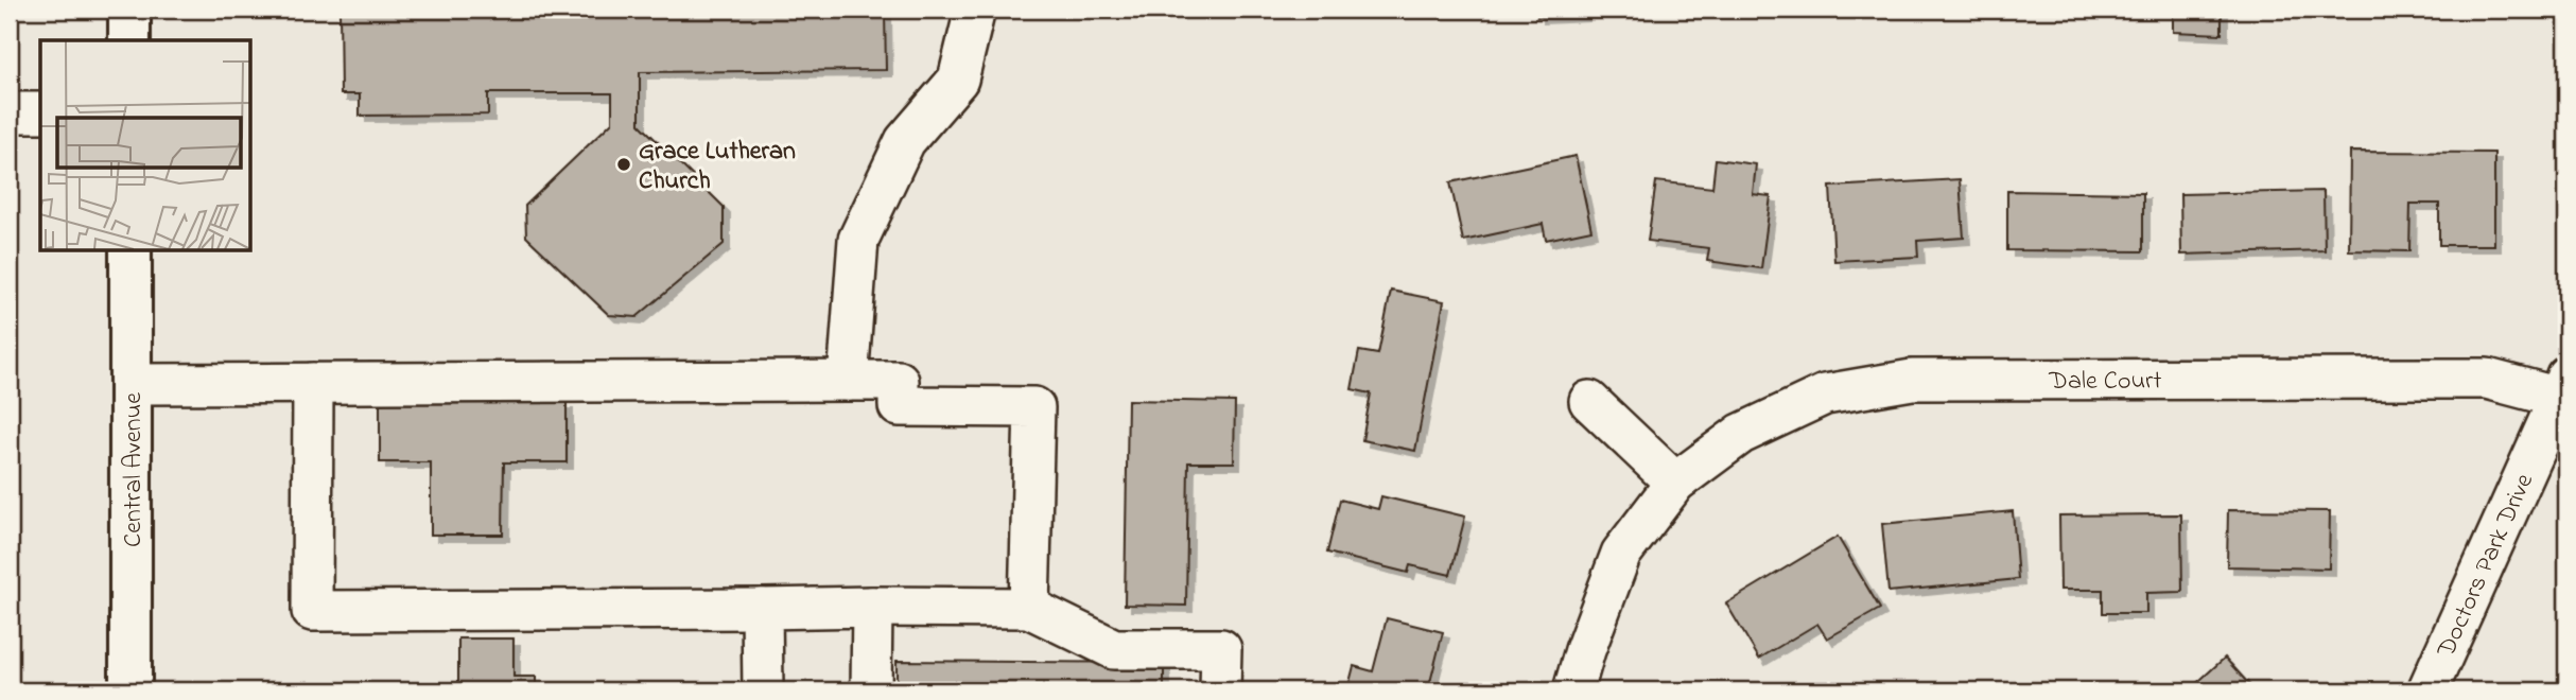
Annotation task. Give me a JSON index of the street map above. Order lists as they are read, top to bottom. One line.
{"streets":{"main road":["Central Avenue"],"street":["Dale Court","Doctors Park Drive"]},"crossings":[["Dale Court","Doctors Park Drive"]],"places":["Grace Lutheran Church"]}
